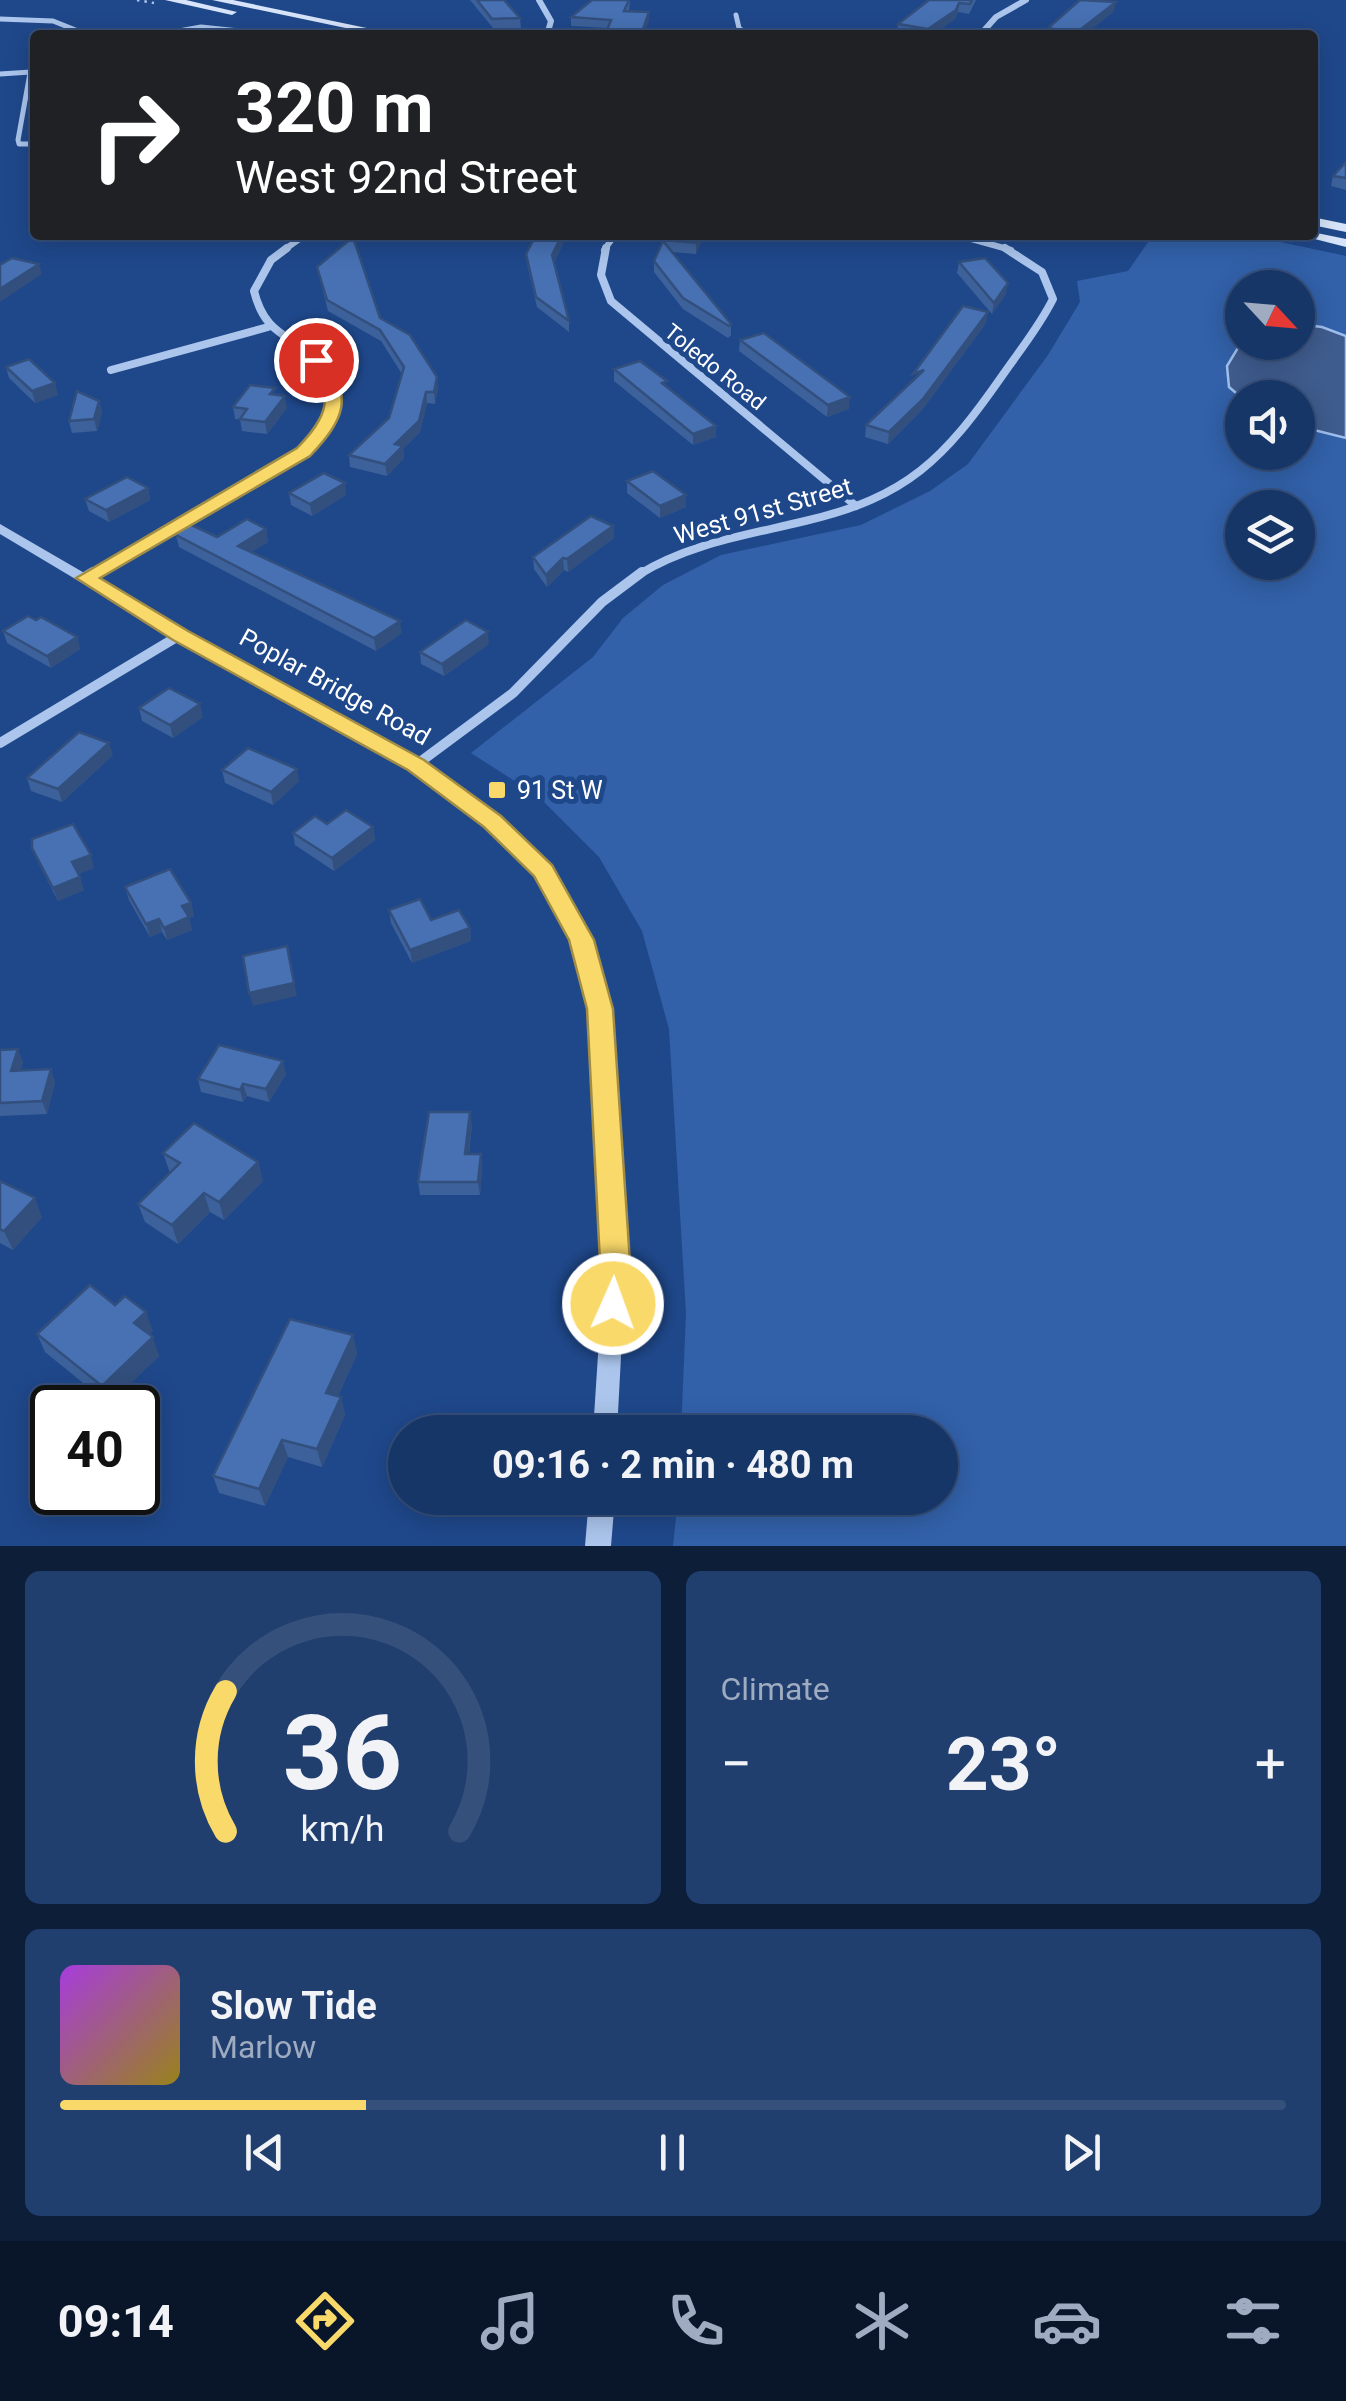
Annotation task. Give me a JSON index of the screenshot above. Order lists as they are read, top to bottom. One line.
{"streets":{"street":["Toledo Road","West 91st Street","Poplar Bridge Road"]},"crossings":[["Toledo Road","West 91st Street"],["West 91st Street","Poplar Bridge Road"]],"places":{"transit":["91 St W"]},"north":"bottom right","page":{"turn":["320 m","West 92nd Street"],"limit":"40","trip":"09:16 · 2 min · 480 m","tile":"Climate","heat":["−","23°","+"],"song":["Slow Tide","Marlow"],"tabs":"09:14","gauge":["36","km/h"]}}
